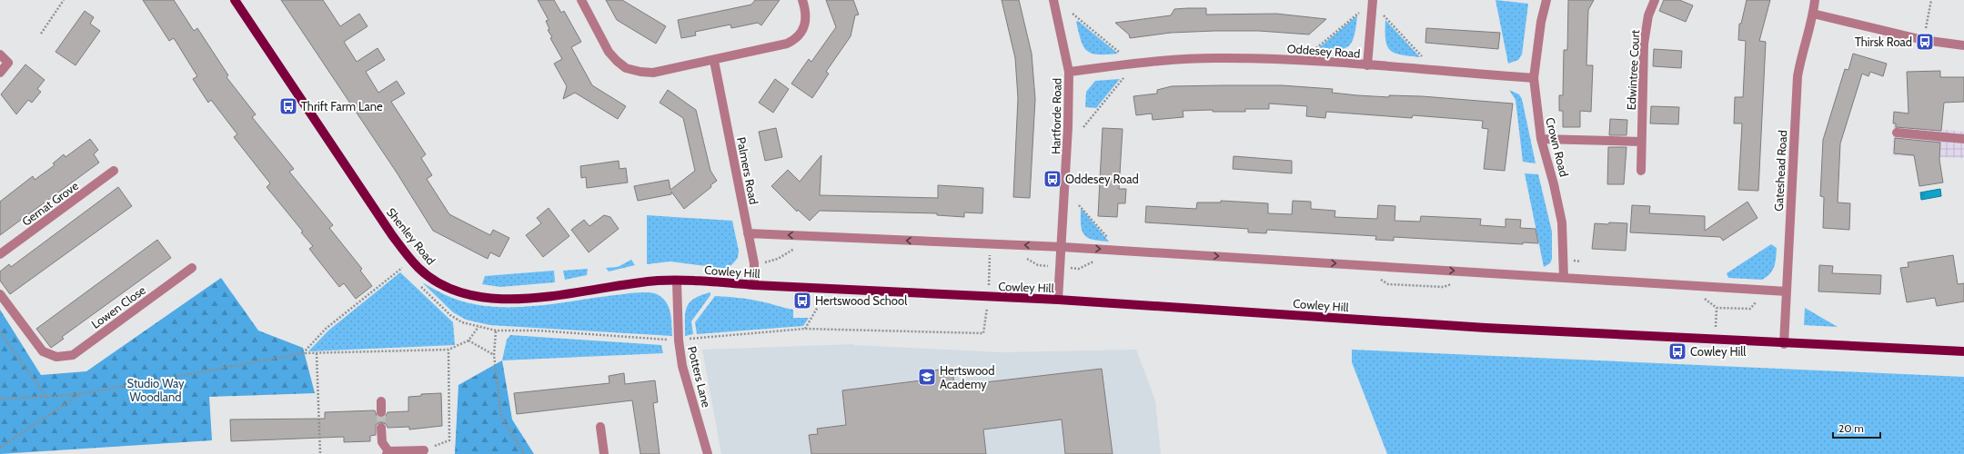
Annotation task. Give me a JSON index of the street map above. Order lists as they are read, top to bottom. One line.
{"streets":{"main road":["Shenley Road","Cowley Hill"],"street":["Oddesey Road","Edwintree Court","Hartforde Road","Crown Road","Palmers Road","Gateshead Road","Gernat Grove","Lowen Close","Potters Lane"]},"crossings":[["Oddesey Road","Hartforde Road"],["Oddesey Road","Crown Road"],["Hartforde Road","Cowley Hill"],["Palmers Road","Cowley Hill"],["Gateshead Road","Cowley Hill"],["Shenley Road","Cowley Hill"],["Shenley Road","Potters Lane"],["Cowley Hill","Potters Lane"]],"parks":["Studio Way Woodland"],"places":{"bus stop":["Thirsk Road","Thrift Farm Lane","Oddesey Road","Hertswood School","Cowley Hill"],"school or university":["Hertswood Academy"]},"scale_bar":"20 m"}
